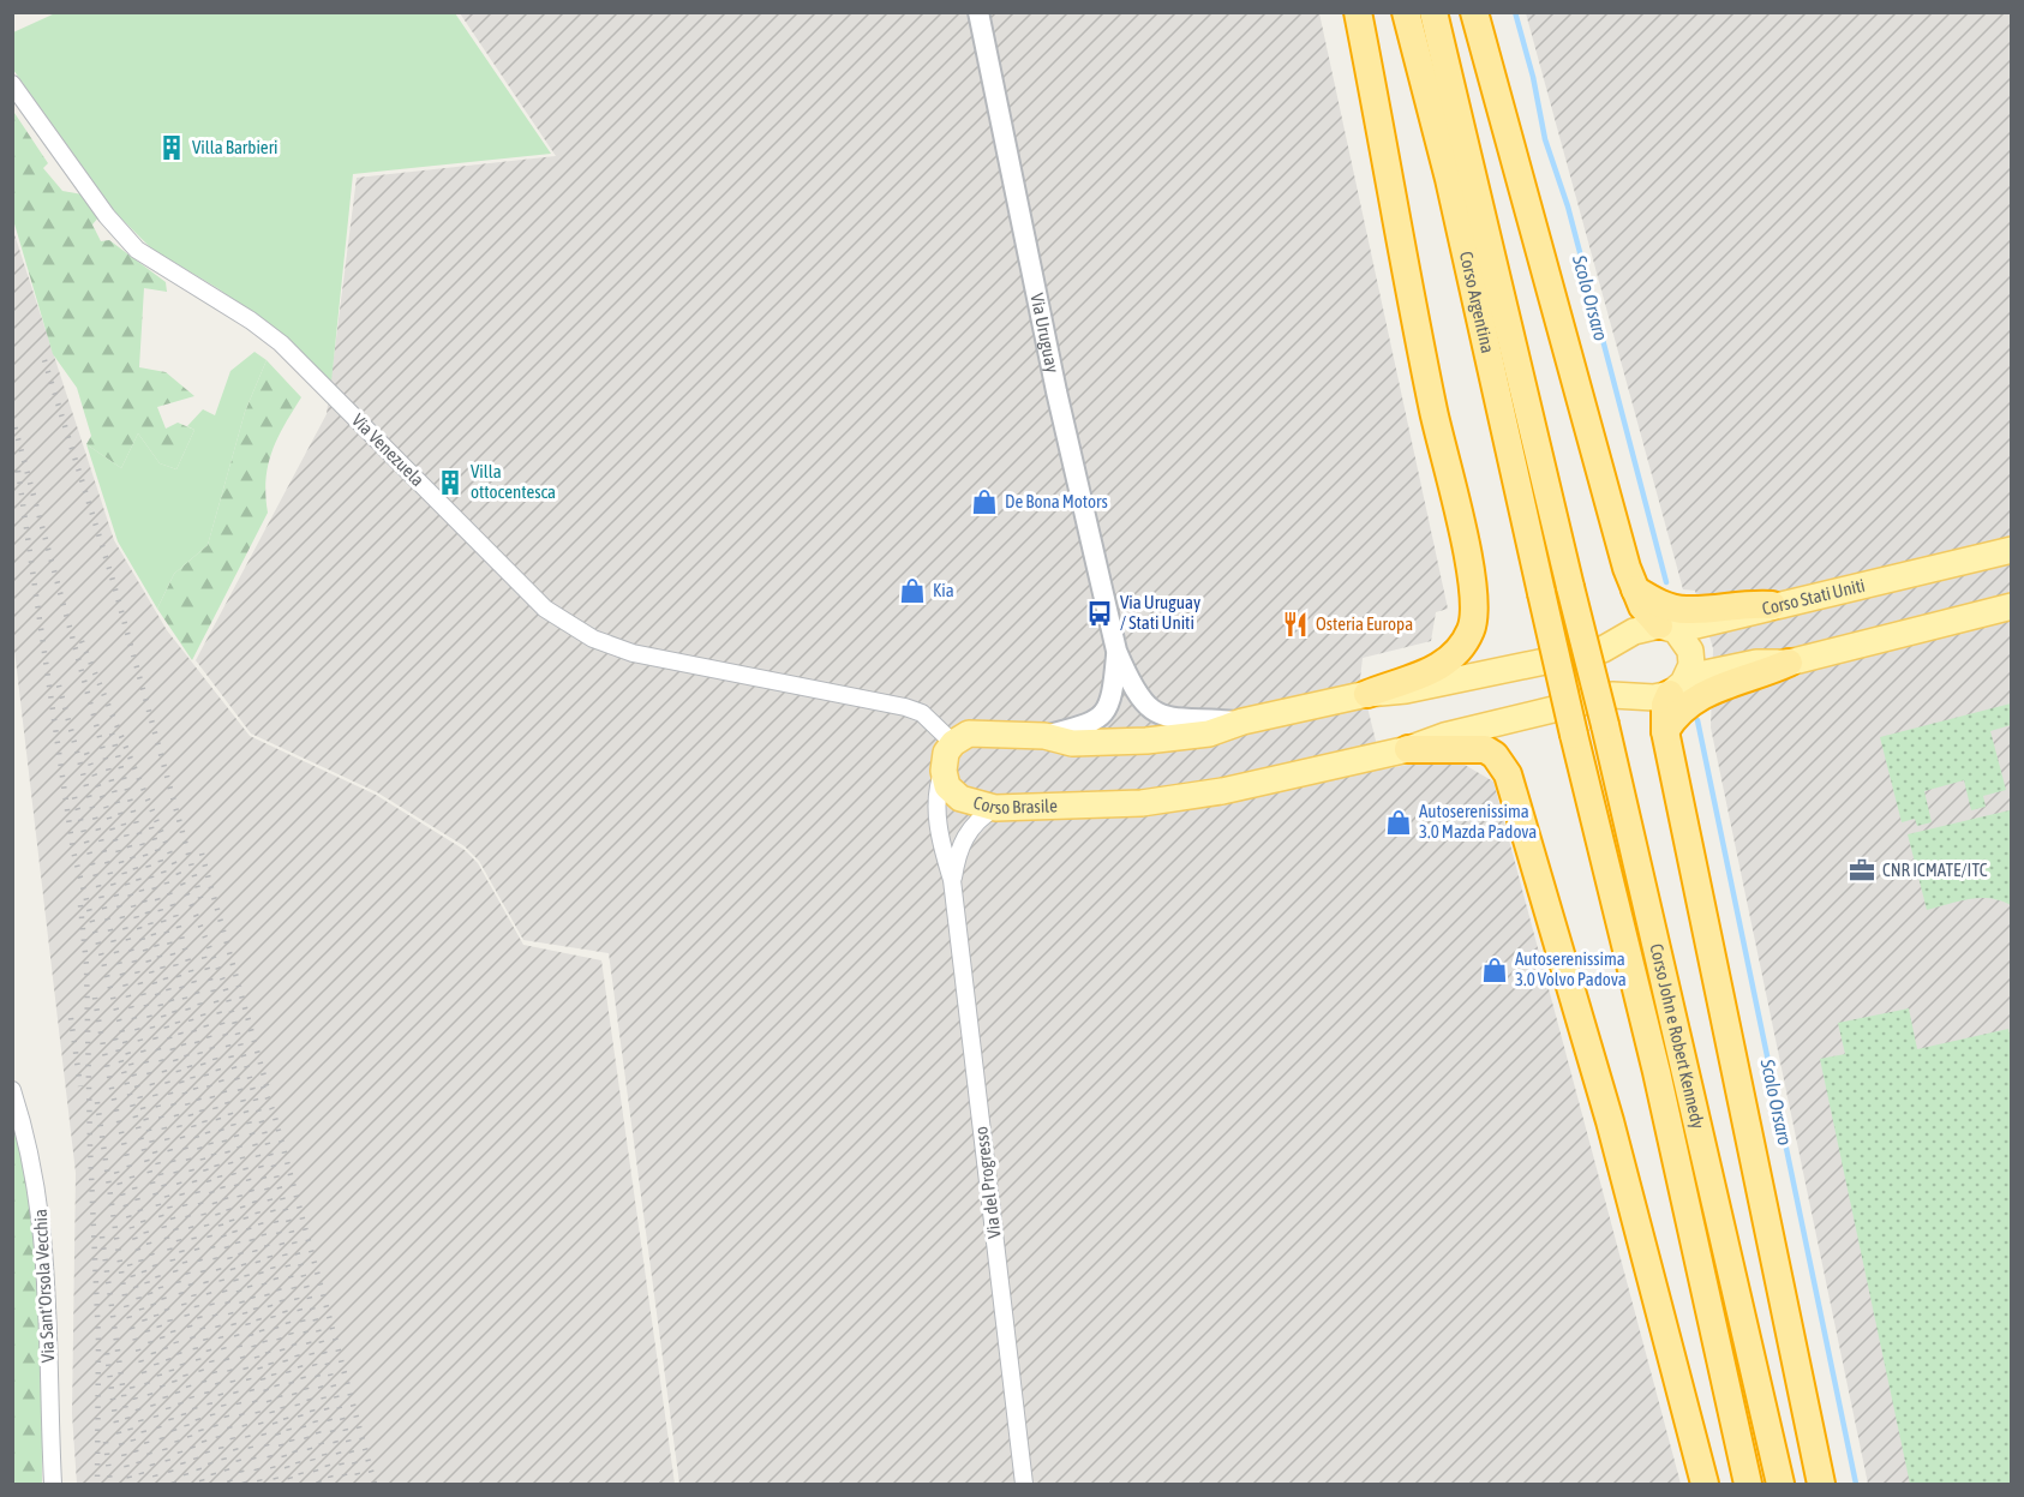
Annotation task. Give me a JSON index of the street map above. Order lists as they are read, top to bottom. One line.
{"streets":{"highway":["Corso Argentina","Corso John e Robert Kennedy"],"main road":["Corso Stati Uniti","Corso Brasile"],"street":["Via Uruguay","Via Venezuela","Via del Progresso","Via Sant'Orsola Vecchia"]},"crossings":[["Corso Argentina","Corso John e Robert Kennedy"],["Corso Brasile","Via del Progresso"]],"water":["Scolo Orsaro"],"places":{"building":["Villa Barbieri","Villa ottocentesca"],"shop":["De Bona Motors","Kia","Autoserenissima 3.0 Mazda Padova","Autoserenissima 3.0 Volvo Padova"],"bus stop":["Via Uruguay / Stati Uniti"],"restaurant":["Osteria Europa"],"office":["CNR ICMATE/ITC"]}}
